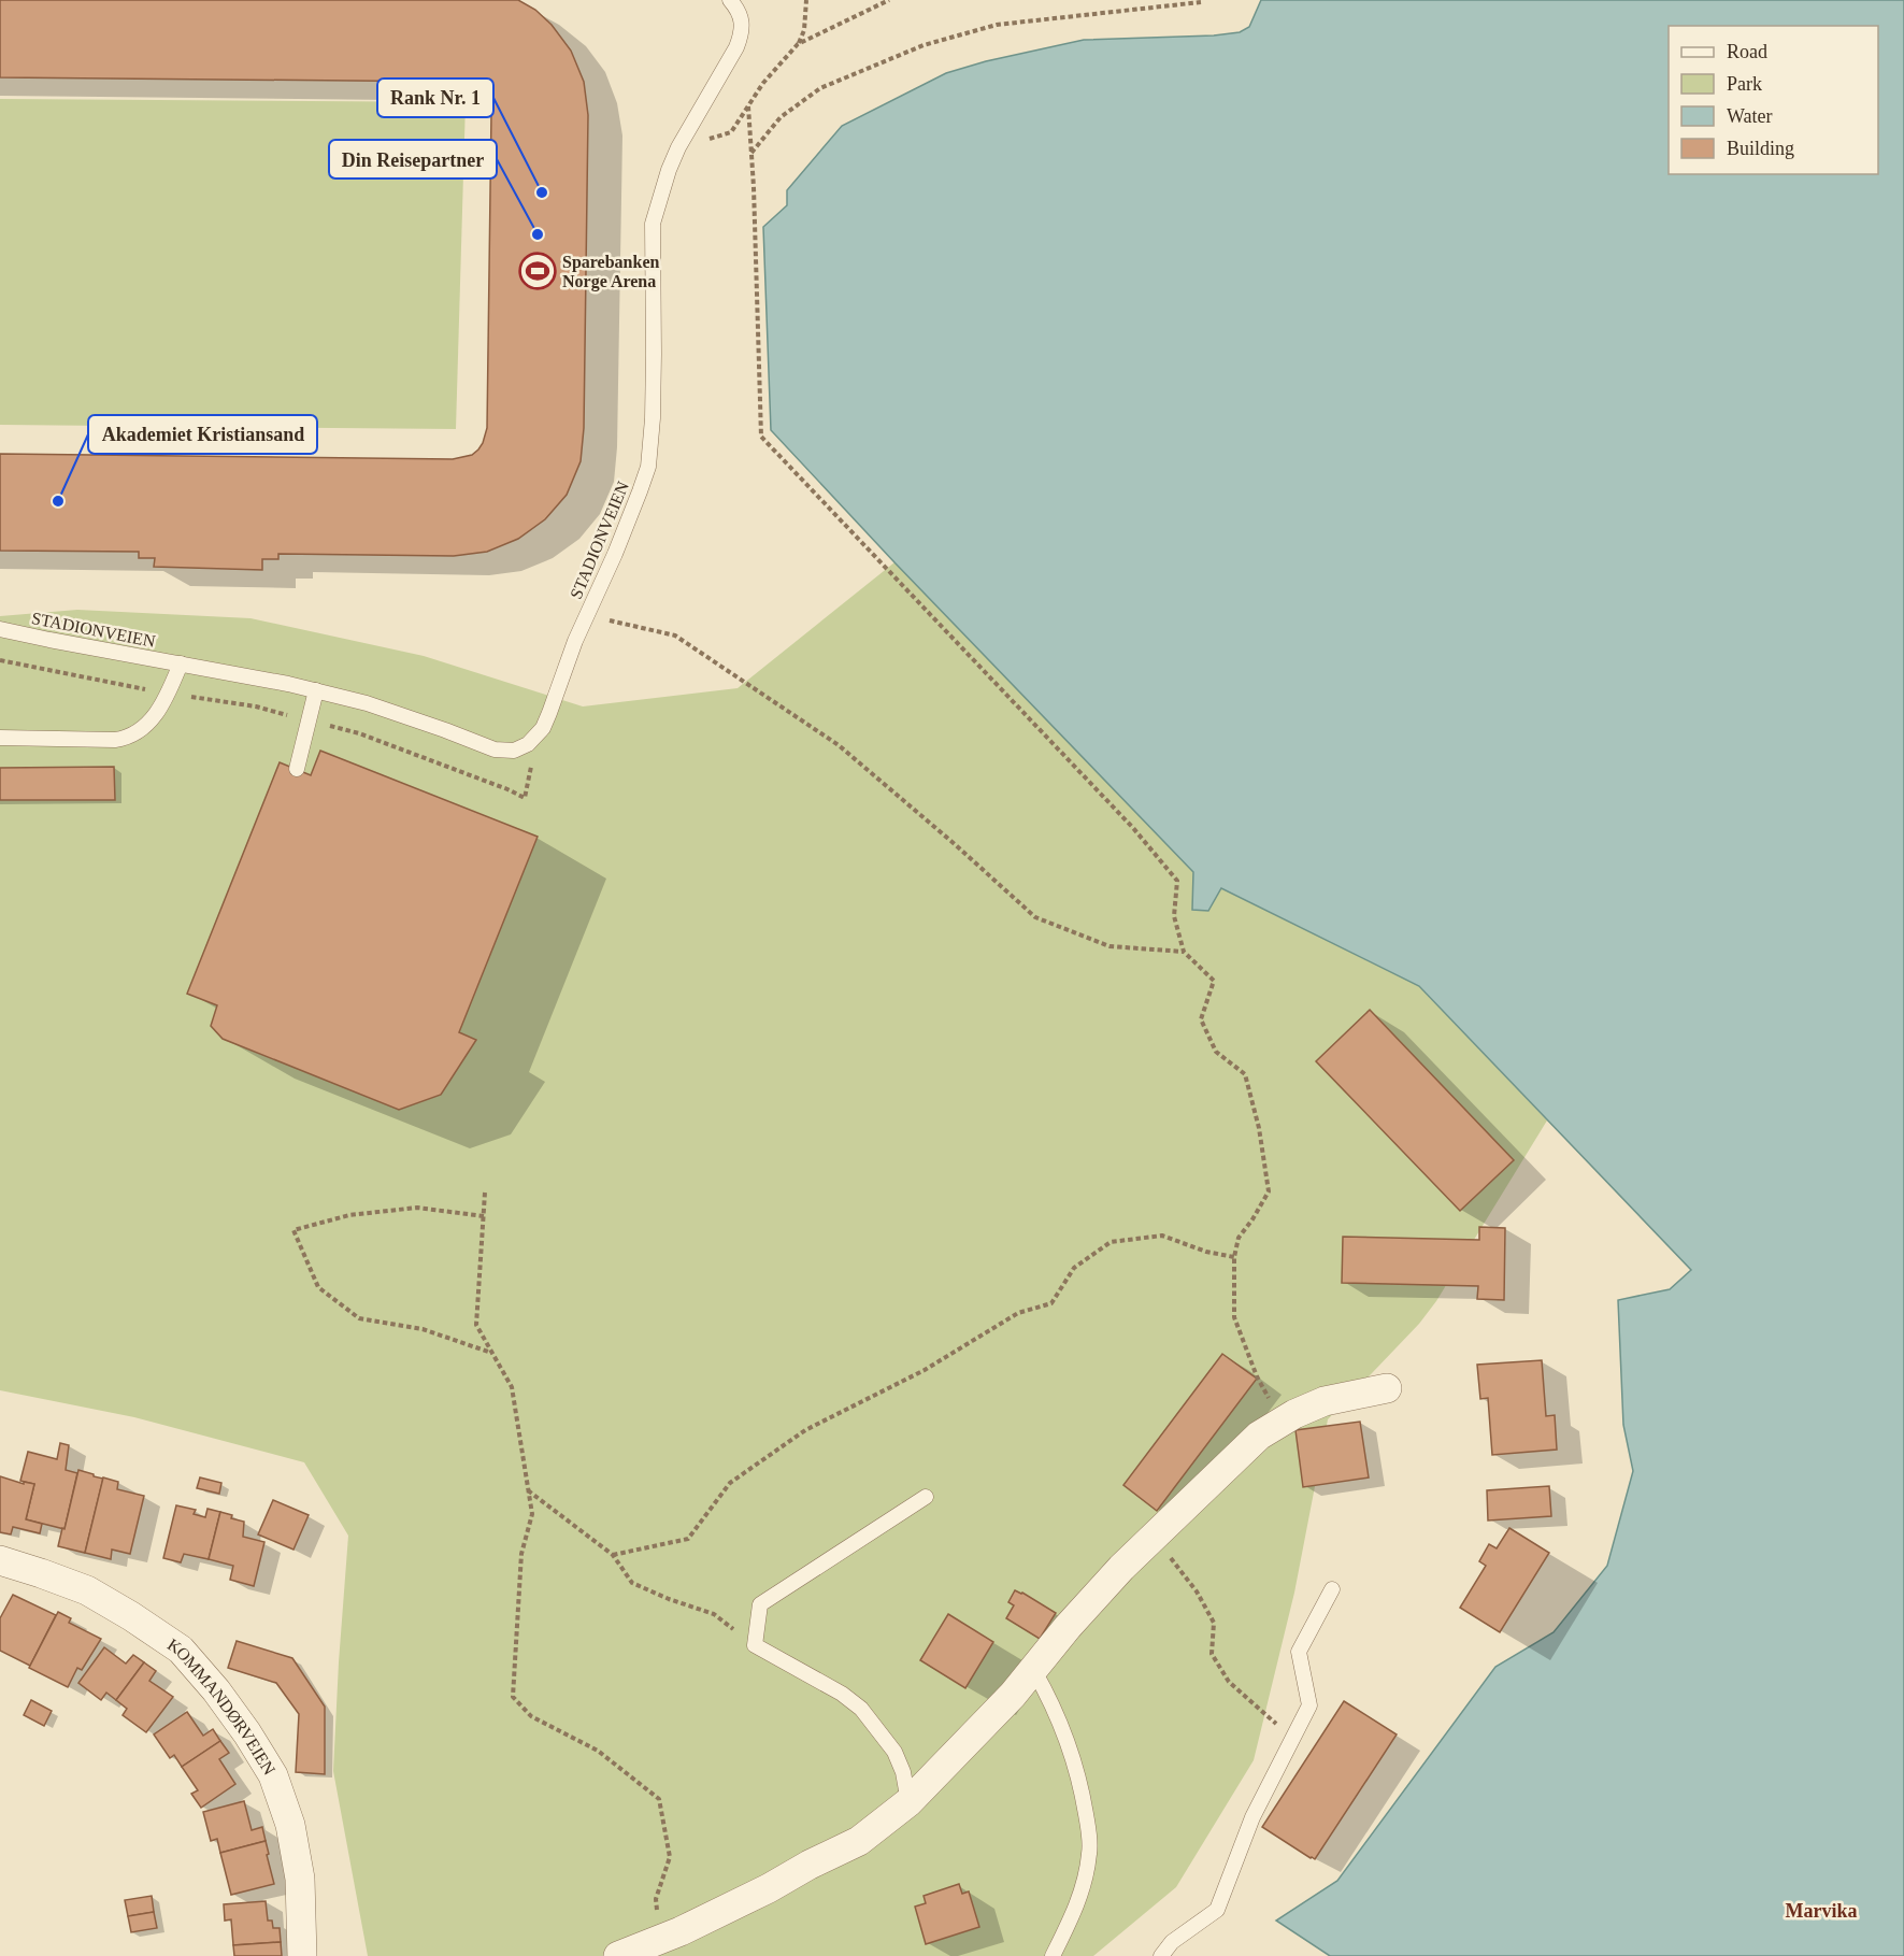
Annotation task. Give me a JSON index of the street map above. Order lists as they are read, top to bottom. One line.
{"streets":{"street":["KOMMANDØRVEIEN"],"lane":["STADIONVEIEN"]},"districts":["Marvika"],"places":{"other":["Rank Nr. 1","Din Reisepartner","Akademiet Kristiansand"],"sports":["Sparebanken Norge Arena"]},"legend":["Road","Park","Water","Building"]}
